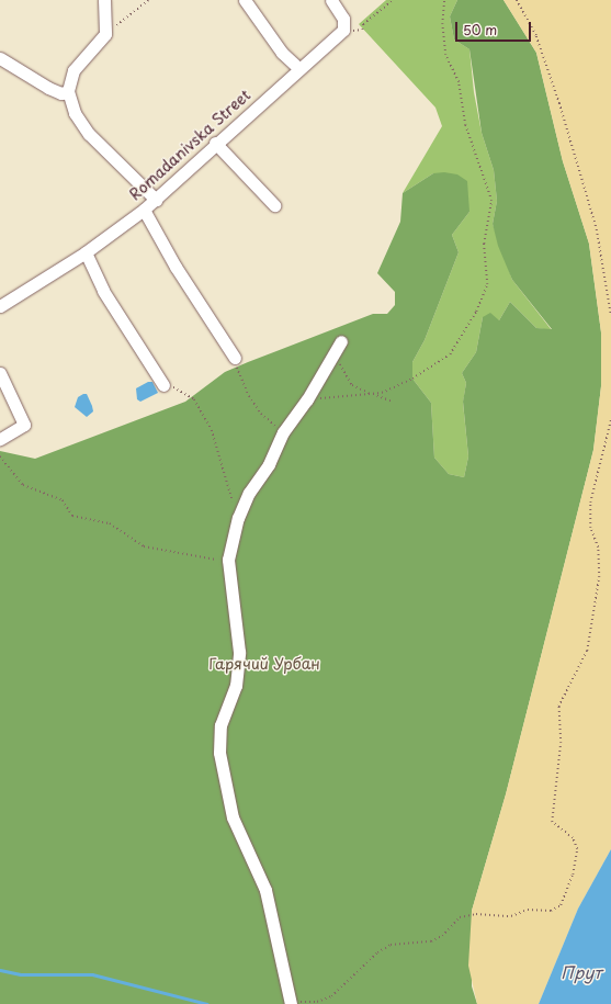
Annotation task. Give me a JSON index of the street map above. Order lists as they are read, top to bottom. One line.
{"streets":{"street":["Romadanivska Street"]},"water":["Прут"],"parks":["Гарячий Урбан"],"scale_bar":"50 m"}
